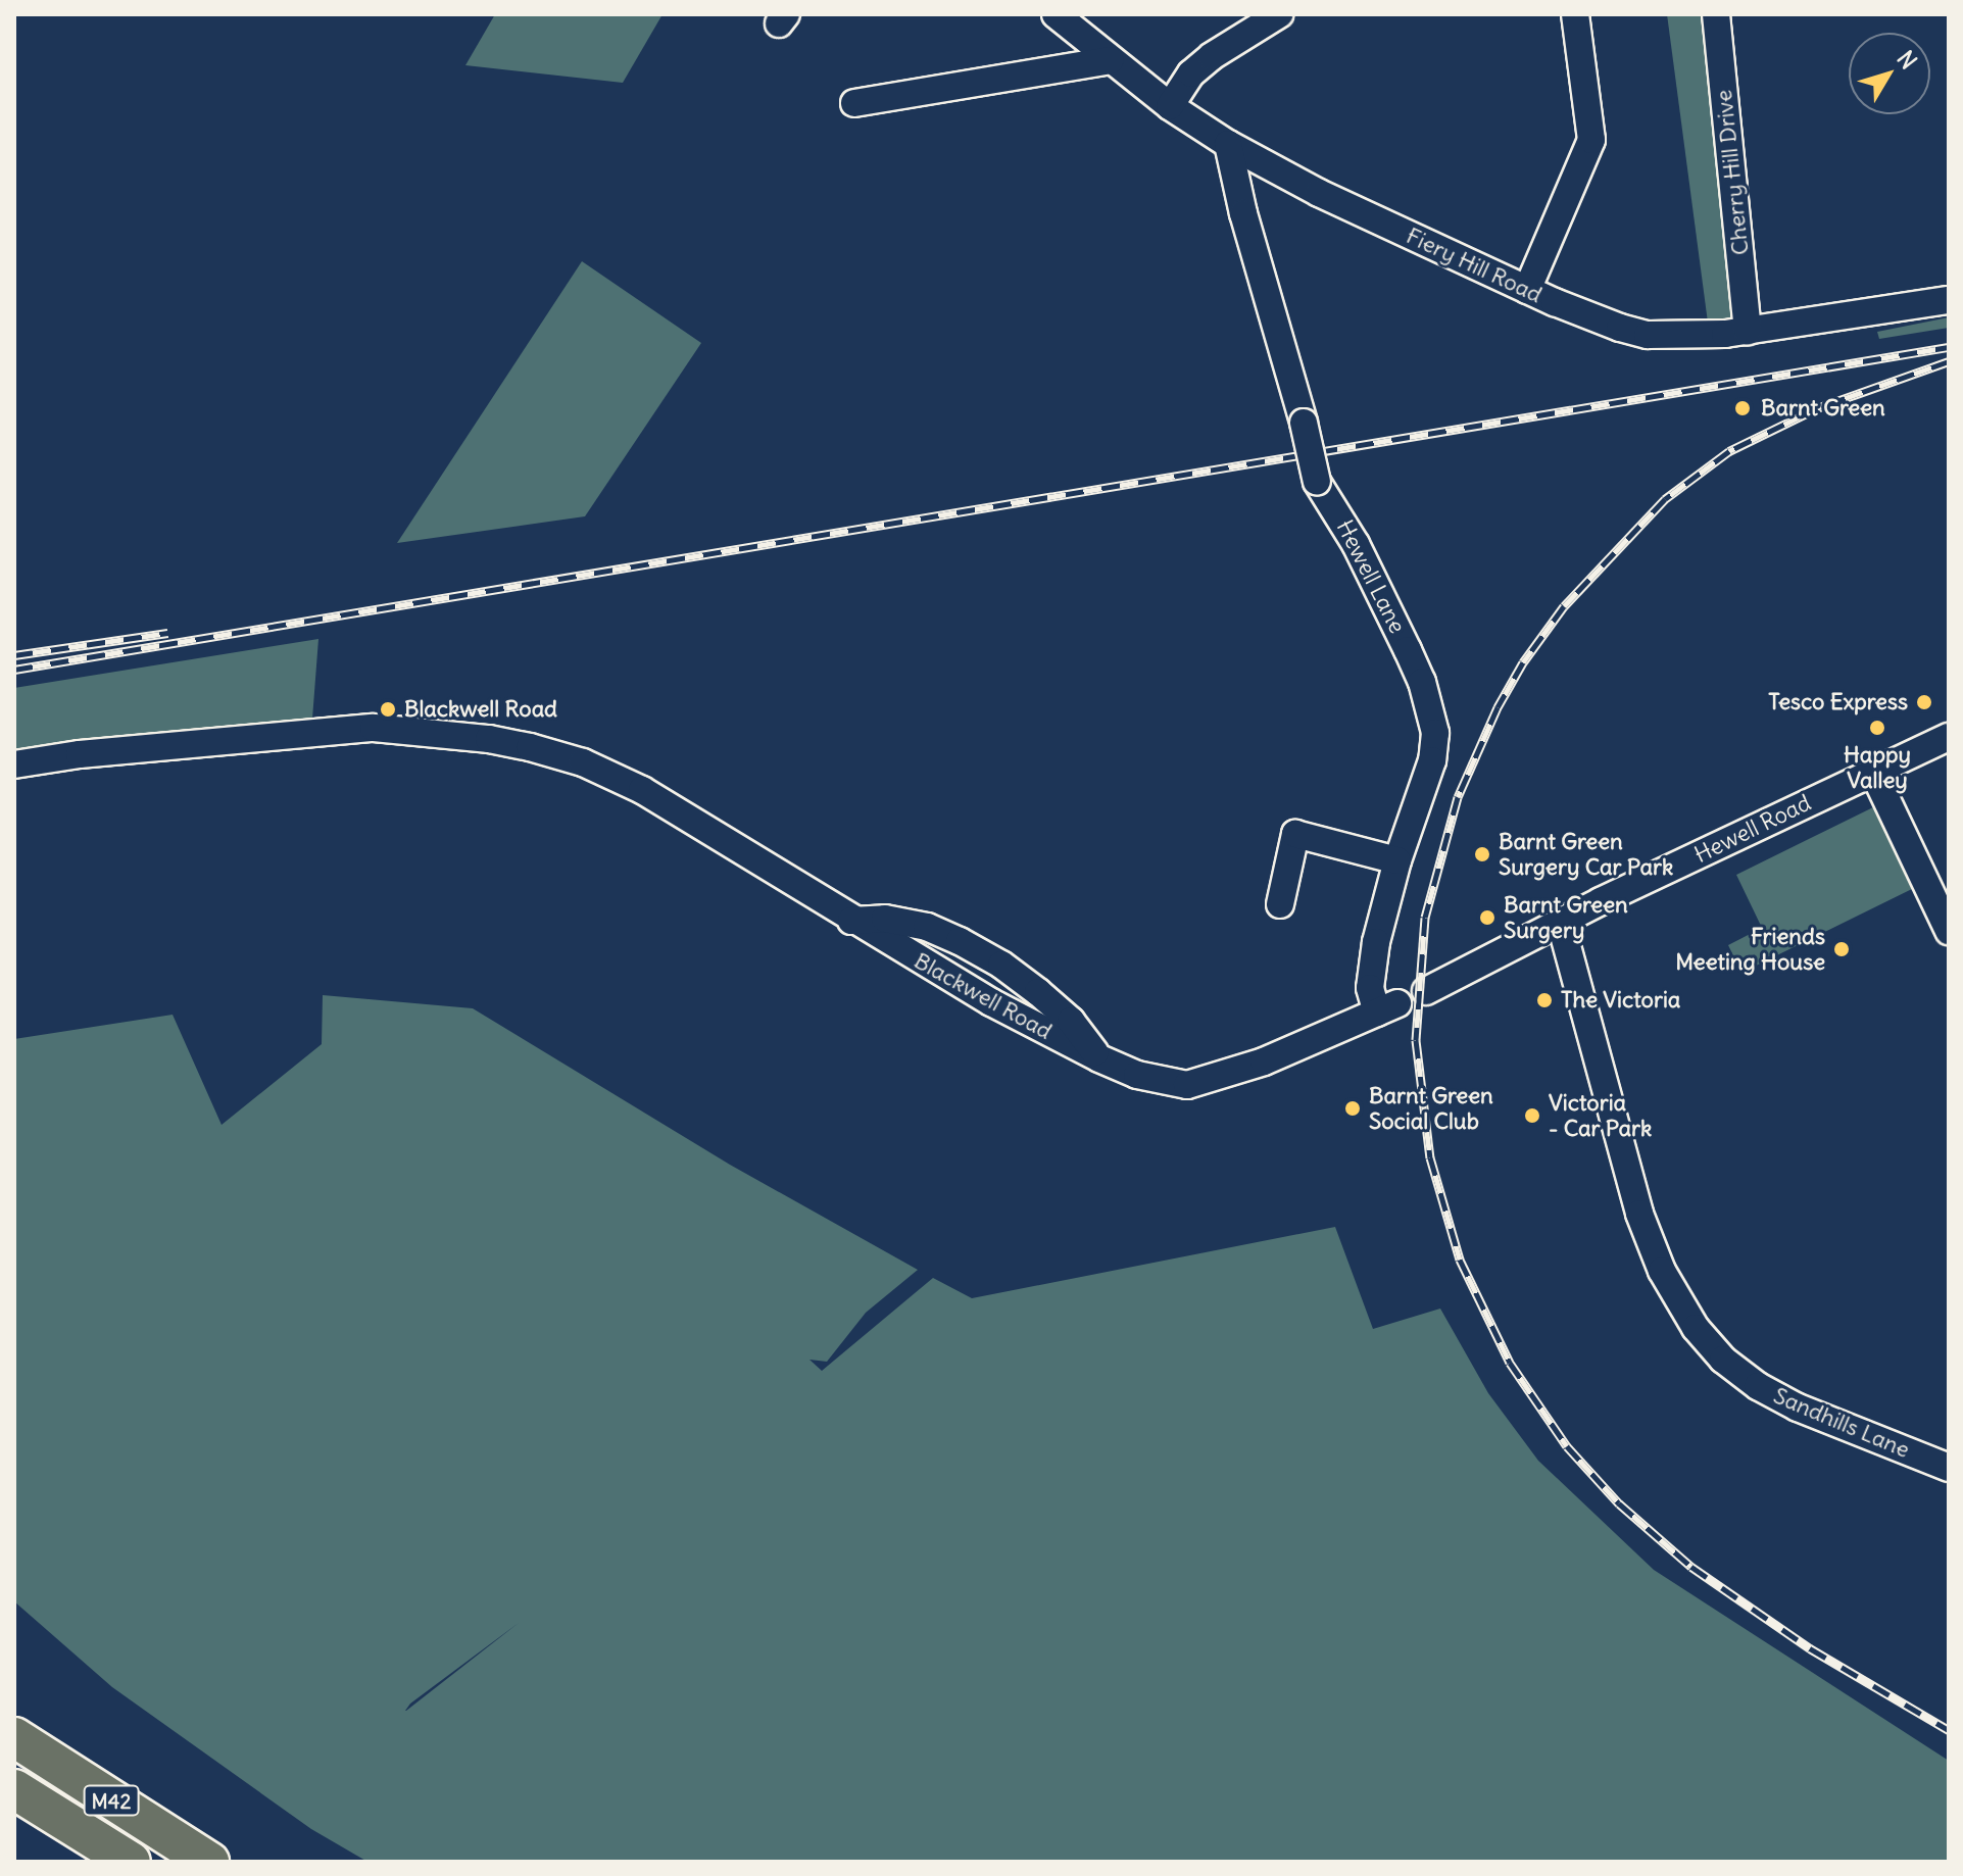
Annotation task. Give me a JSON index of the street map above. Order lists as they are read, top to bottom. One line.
{"streets":{"highway":["M42"],"street":["Cherry Hill Drive","Fiery Hill Road","Hewell Lane","Hewell Road","Blackwell Road","Sandhills Lane"]},"crossings":[["Cherry Hill Drive","Fiery Hill Road"],["Fiery Hill Road","Hewell Lane"],["Hewell Lane","Blackwell Road"],["Hewell Road","Sandhills Lane"]],"places":["Barnt Green","Tesco Express","Blackwell Road","Happy Valley","Barnt Green Surgery Car Park","Barnt Green Surgery","Friends Meeting House","The Victoria","Barnt Green Social Club","Victoria - Car Park"],"north":"top right"}
